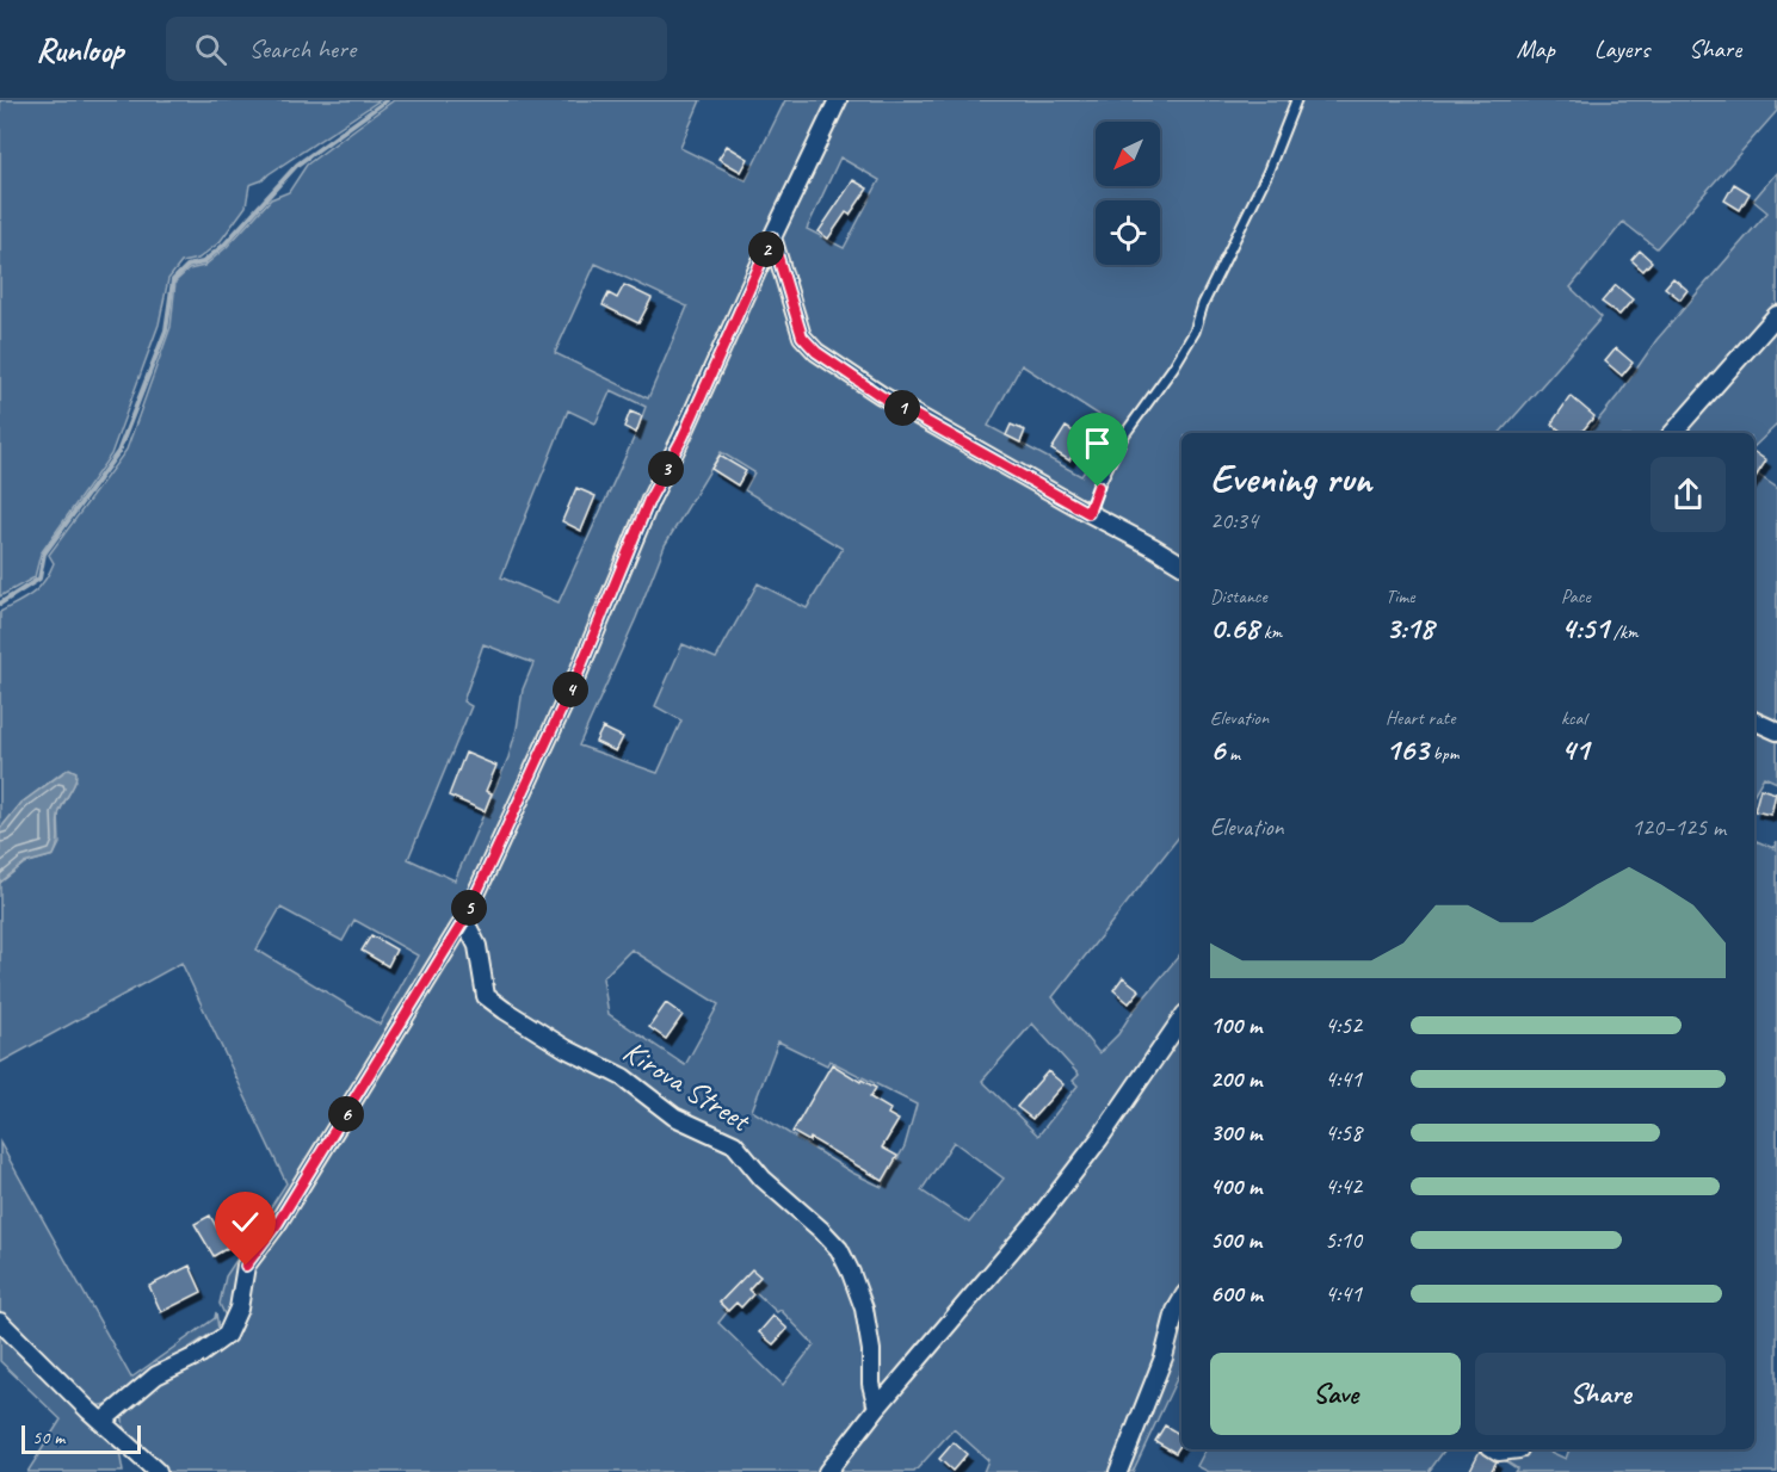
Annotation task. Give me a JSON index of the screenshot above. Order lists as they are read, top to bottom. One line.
{"streets":{"street":["Kirova Street"]},"scale_bar":"50 m","north":"bottom left","page":{"header":"Runloop","search":"Search here","nav":["Map","Layers","Share"],"pins":["2","1","3","4","5","6"],"heading":["Evening run","20:34"],"stats":[["Distance","0.68 km"],["Time","3:18"],["Pace","4:51 /km"],["Elevation","6 m"],["Heart rate","163 bpm"],["kcal","41"]],"chart":["Elevation","120–125 m"],"list":[{"name":"100 m","note":"4:52"},{"name":"200 m","note":"4:41"},{"name":"300 m","note":"4:58"},{"name":"400 m","note":"4:42"},{"name":"500 m","note":"5:10"},{"name":"600 m","note":"4:41"}],"buttons":["Save","Share"],"scale":"50 m"}}
